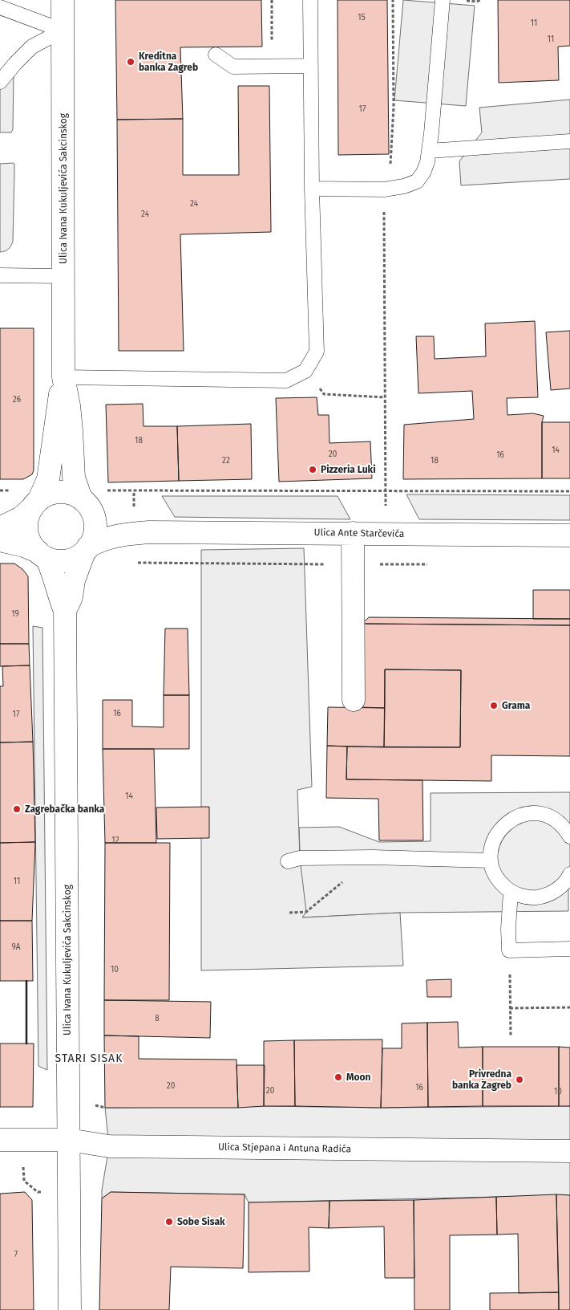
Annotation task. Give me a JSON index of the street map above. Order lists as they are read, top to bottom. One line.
{"streets":{"street":["Ulica Ivana Kukuljevića Sakcinskog","Ulica Ante Starčevića","Ulica Stjepana i Antuna Radića"]},"crossings":[["Ulica Ivana Kukuljevića Sakcinskog","Ulica Ante Starčevića"],["Ulica Ivana Kukuljevića Sakcinskog","Ulica Stjepana i Antuna Radića"]],"districts":["STARI SISAK"],"places":["Kreditna banka Zagreb","Pizzeria Luki","Grama","Zagrebačka banka","Moon","Privredna banka Zagreb","Sobe Sisak"],"house_numbers":["15","11","11","17","24","24","26","18","14","20","16","22","18","19","16","17","14","12","11","9A","10","8","20","16","20","10","7"]}
